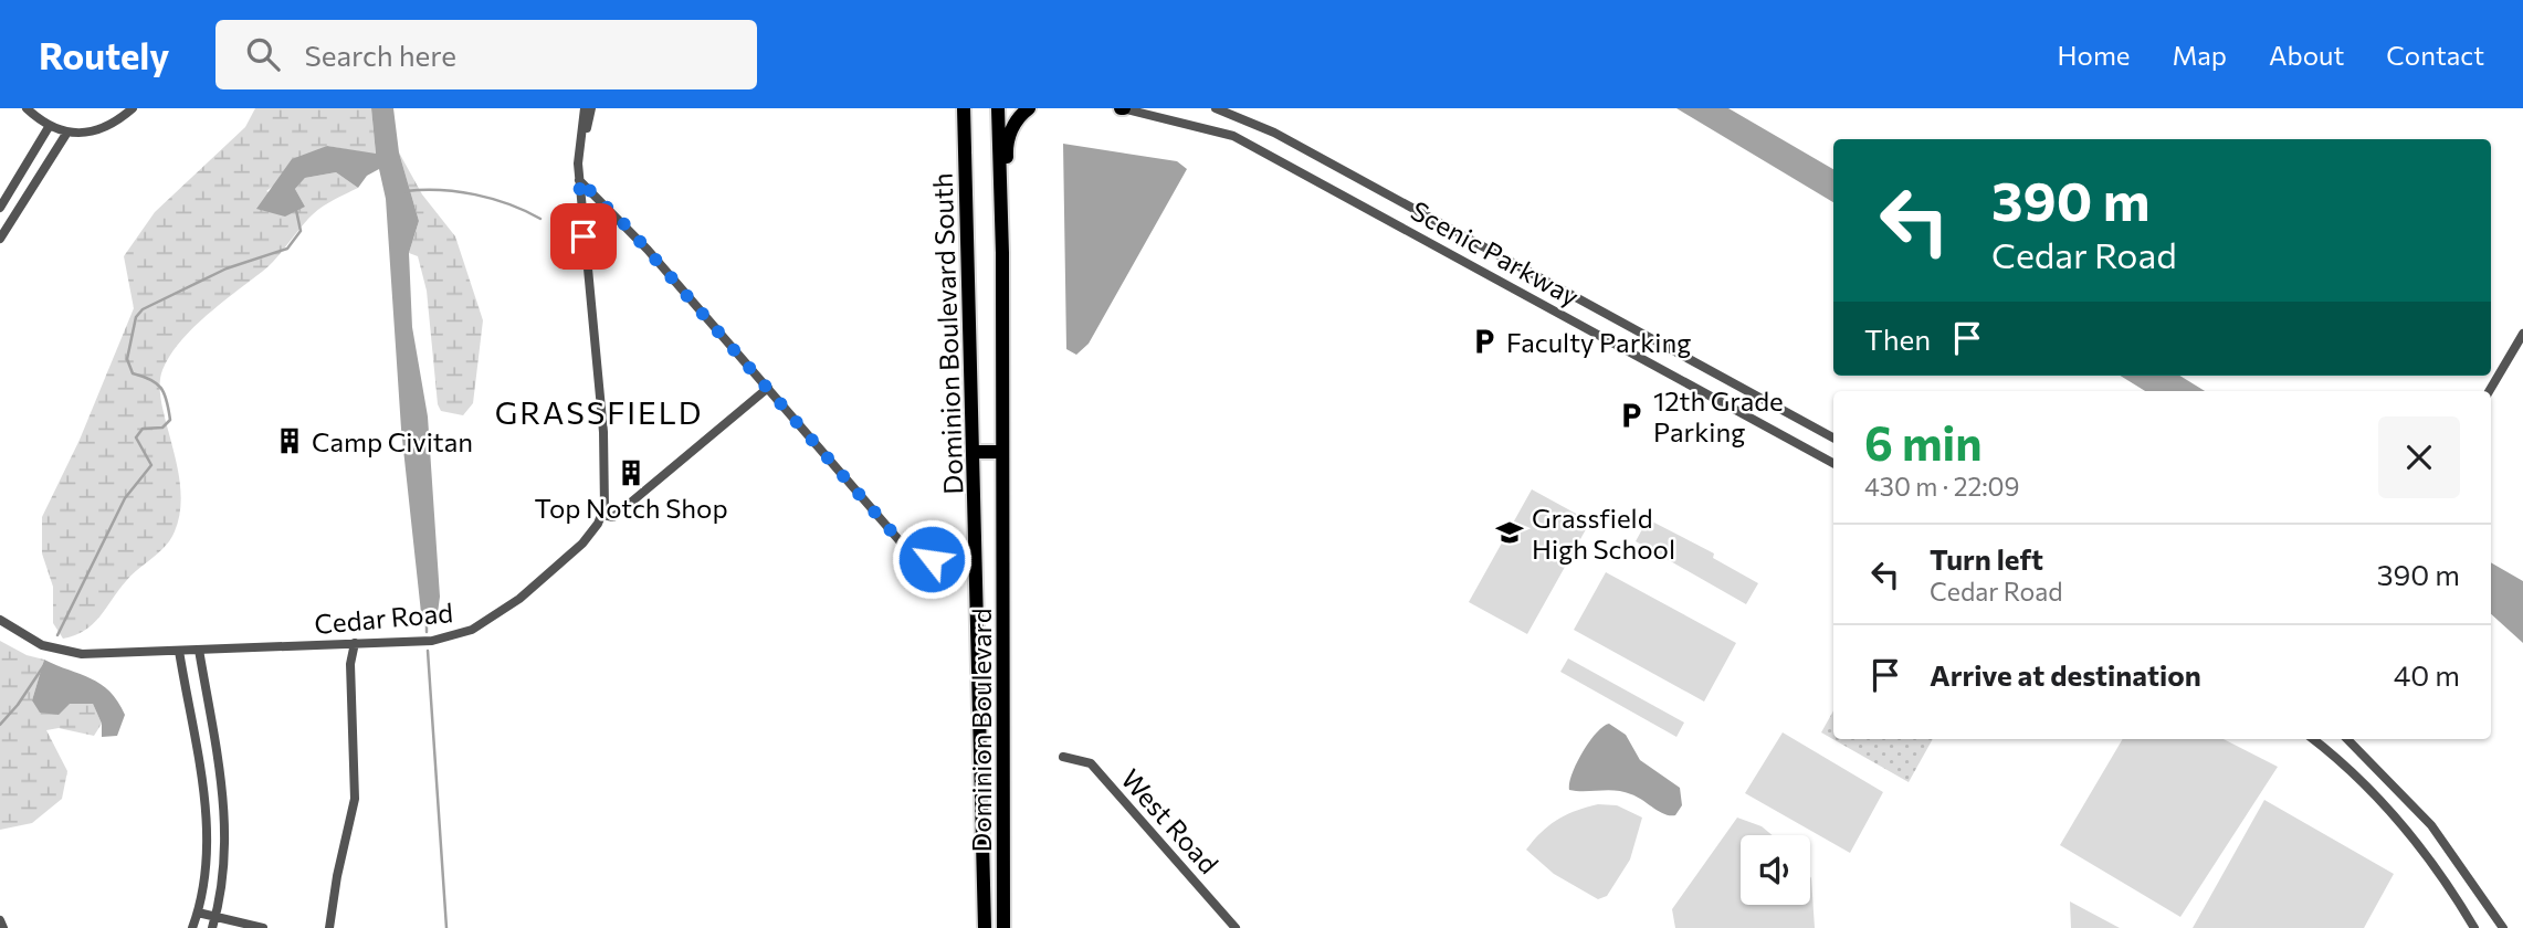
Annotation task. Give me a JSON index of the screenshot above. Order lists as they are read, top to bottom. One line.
{"streets":{"highway":["Dominion Boulevard South","Dominion Boulevard"],"street":["Scenic Parkway","Cedar Road","West Road"]},"districts":["GRASSFIELD"],"places":{"parking":["Faculty Parking","12th Grade Parking"],"building":["Camp Civitan","Top Notch Shop"],"school or university":["Grassfield High School"]},"page":{"header":"Routely","search":"Search here","nav":["Home","Map","About","Contact"],"turn":["390 m","Cedar Road"],"then":"Then","heading":["6 min","430 m · 22:09"],"list":[{"name":"Turn left","note":"Cedar Road","value":"390 m"},{"name":"Arrive at destination","value":"40 m"}]}}
